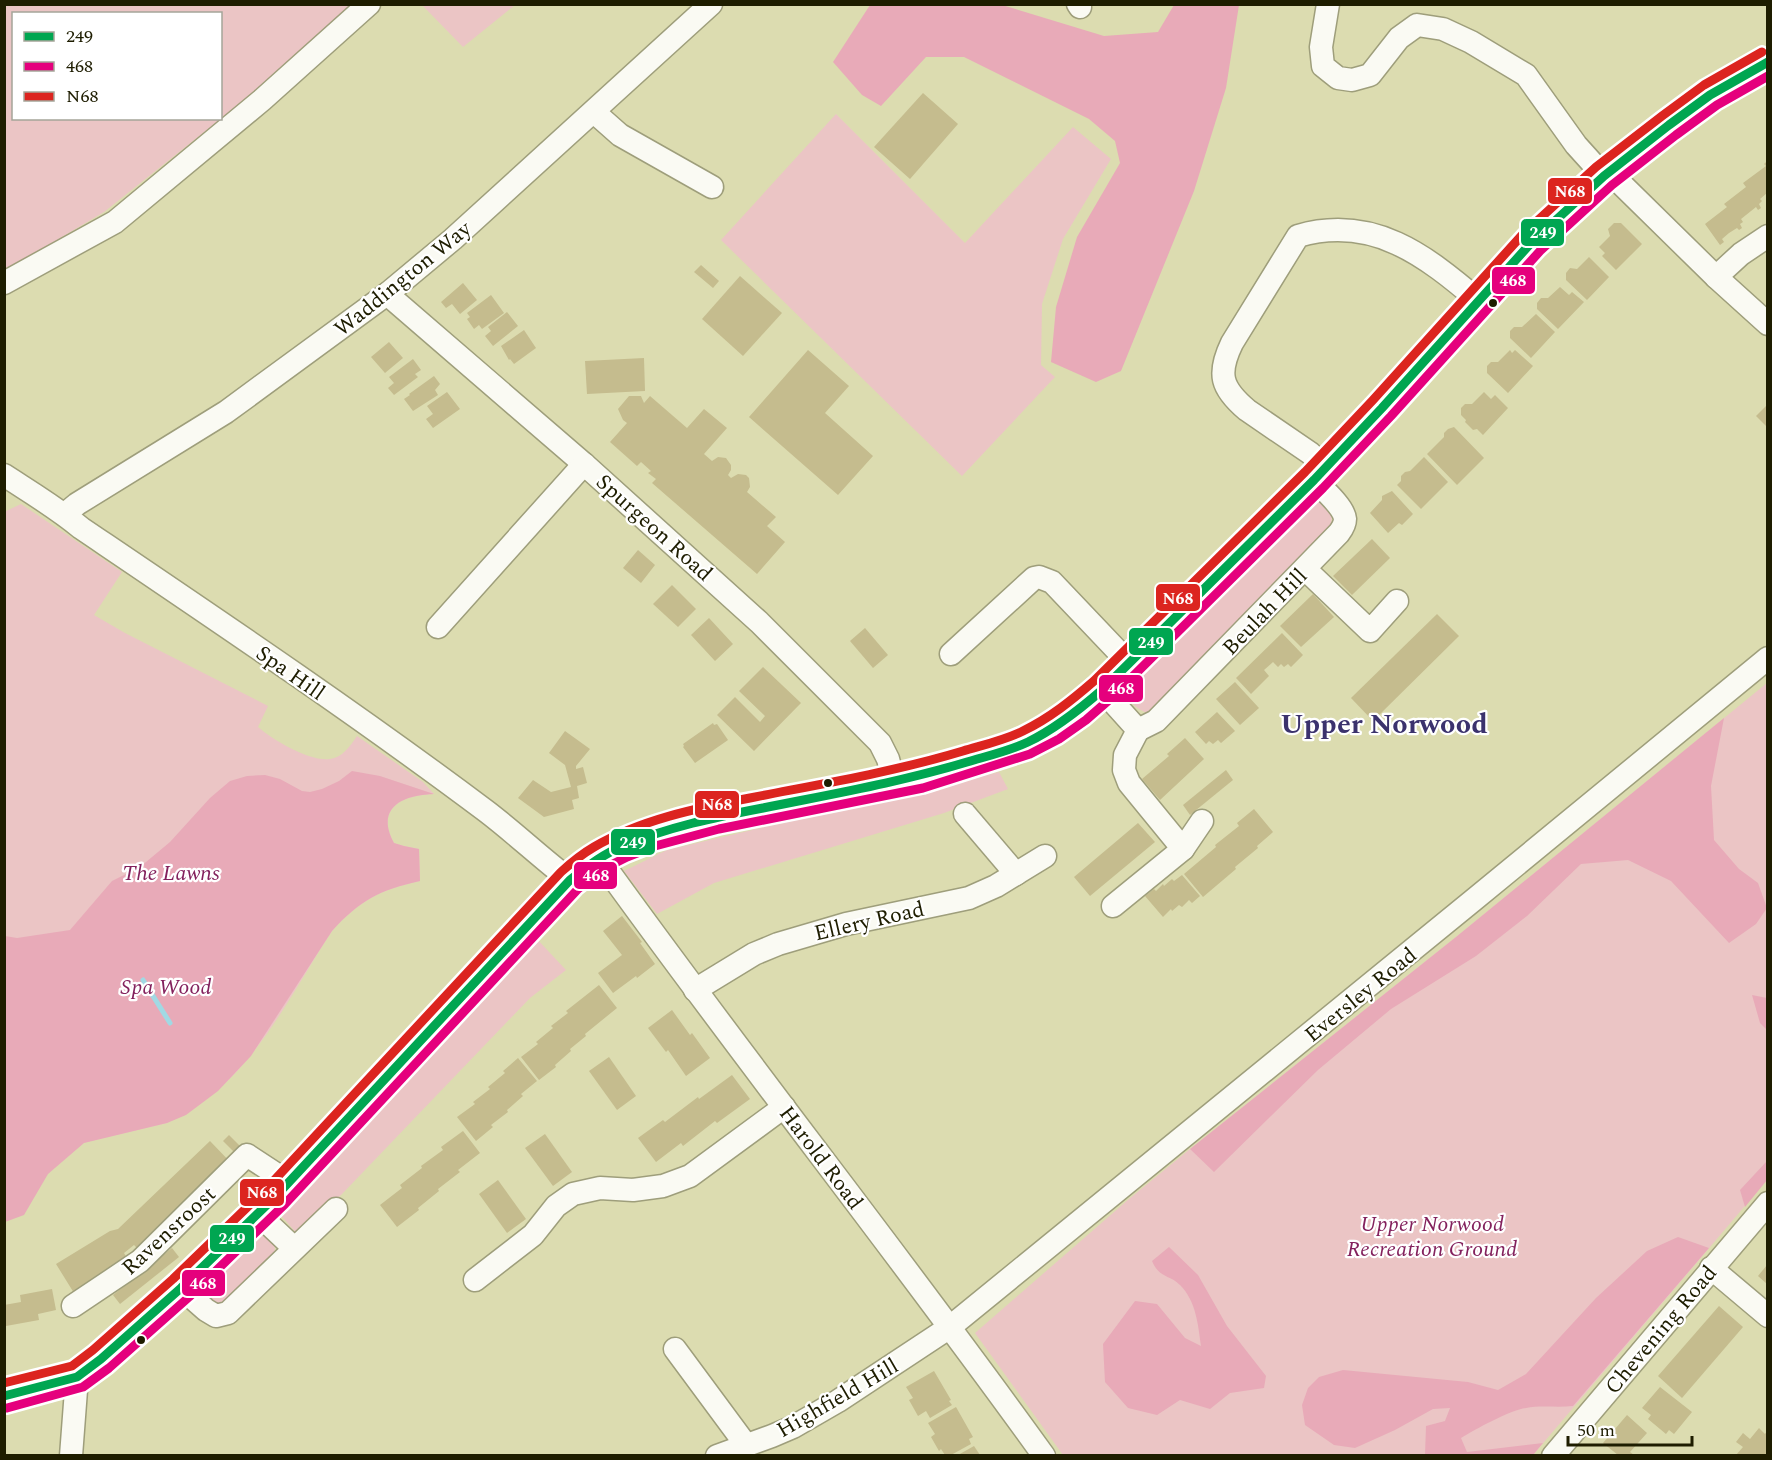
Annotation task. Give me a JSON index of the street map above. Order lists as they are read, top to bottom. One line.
{"streets":{"street":["Waddington Way","Spurgeon Road","Beulah Hill","Spa Hill","Ellery Road","Eversley Road","Harold Road","Ravensroost","Chevening Road","Highfield Hill"]},"crossings":[["Waddington Way","Spurgeon Road"],["Waddington Way","Spa Hill"],["Ellery Road","Harold Road"],["Eversley Road","Harold Road"],["Eversley Road","Highfield Hill"],["Harold Road","Highfield Hill"]],"districts":["Upper Norwood"],"parks":["The Lawns","Spa Wood","Upper Norwood Recreation Ground"],"lines":["transit line N68","transit line 249","transit line 468"],"legend":["249","468","N68"],"scale_bar":"50 m"}
